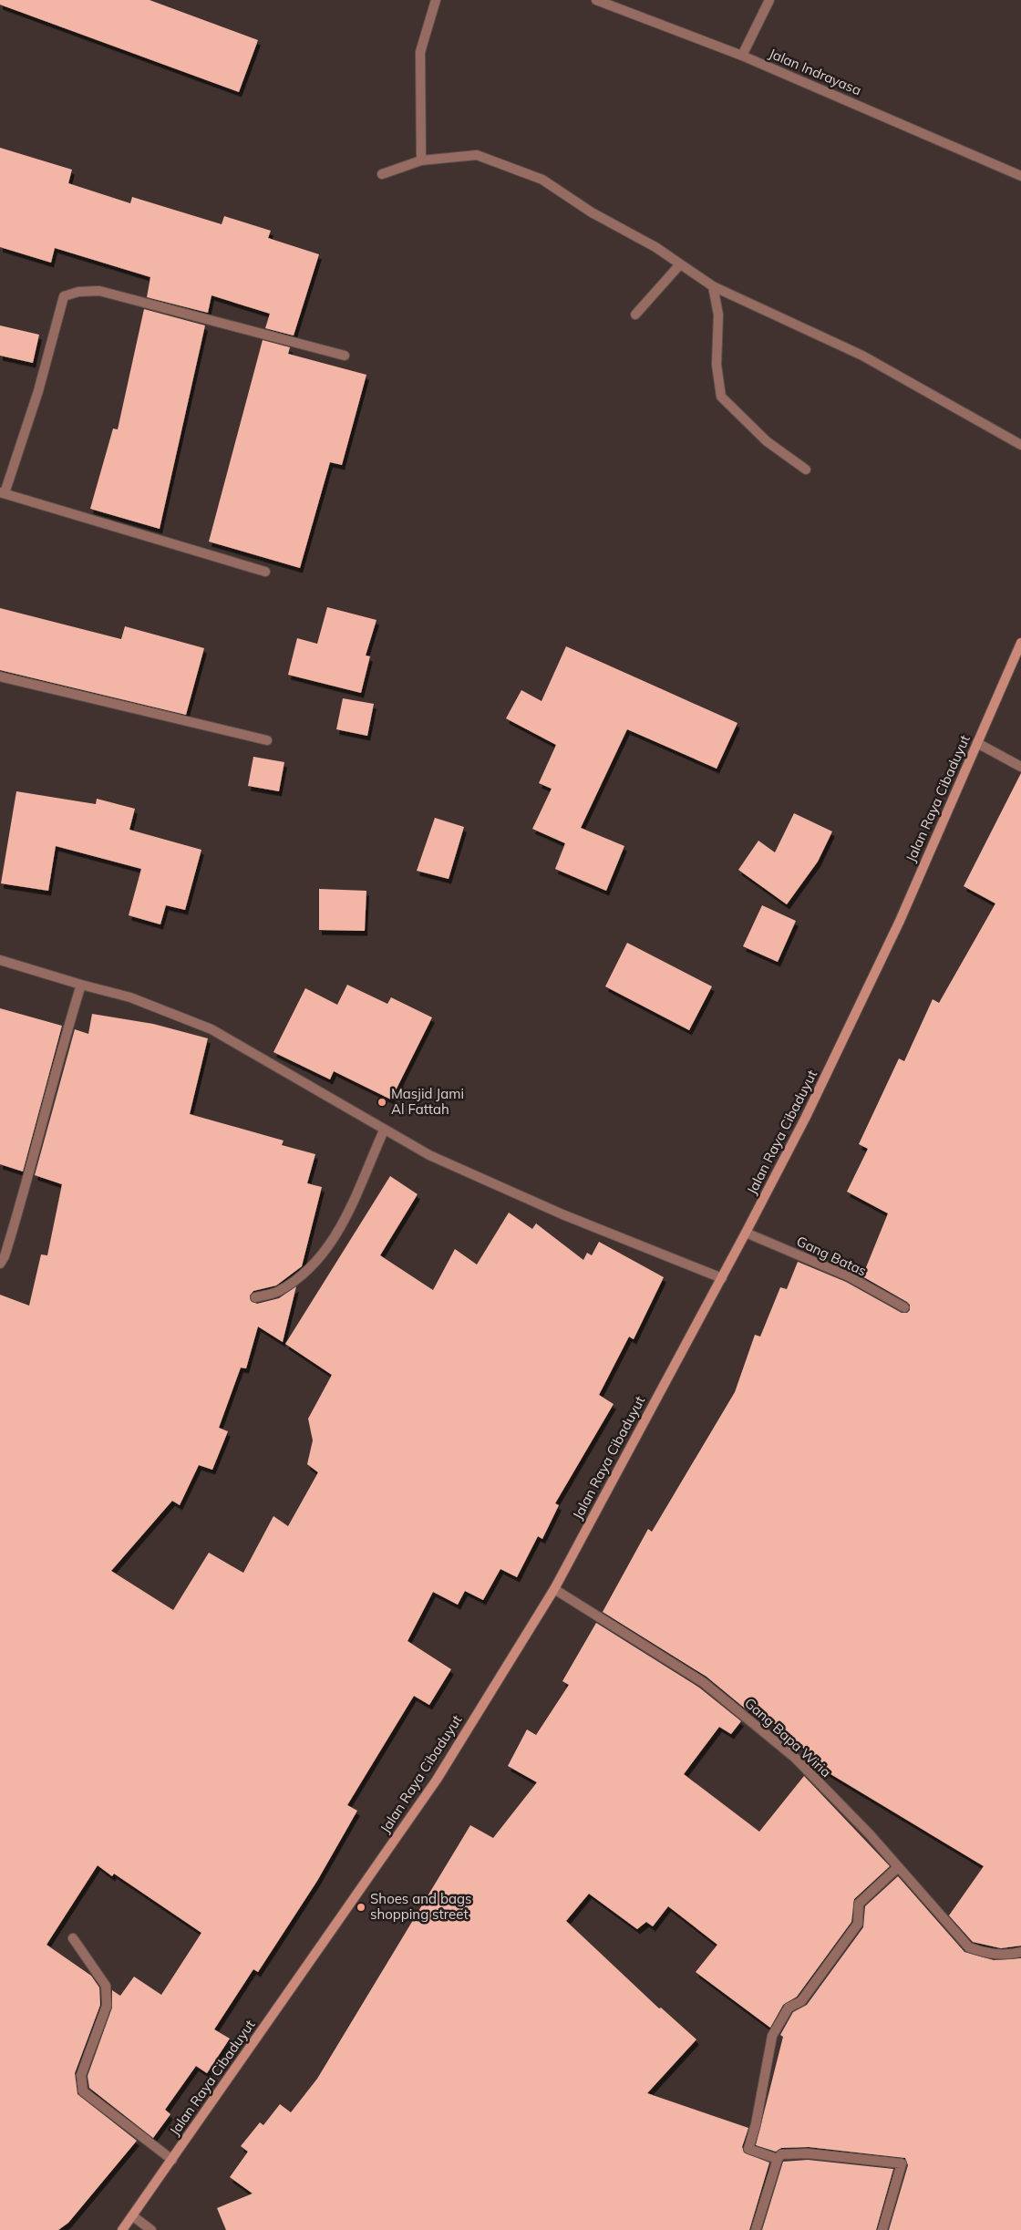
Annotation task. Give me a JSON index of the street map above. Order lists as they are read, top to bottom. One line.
{"streets":{"main road":["Jalan Raya Cibaduyut"],"street":["Jalan Indrayasa","Gang Batas","Gang Bapa Wiria"]},"crossings":[["Jalan Raya Cibaduyut","Gang Batas"],["Jalan Raya Cibaduyut","Gang Bapa Wiria"]],"places":["Masjid Jami Al Fattah","Shoes and bags shopping street"]}
